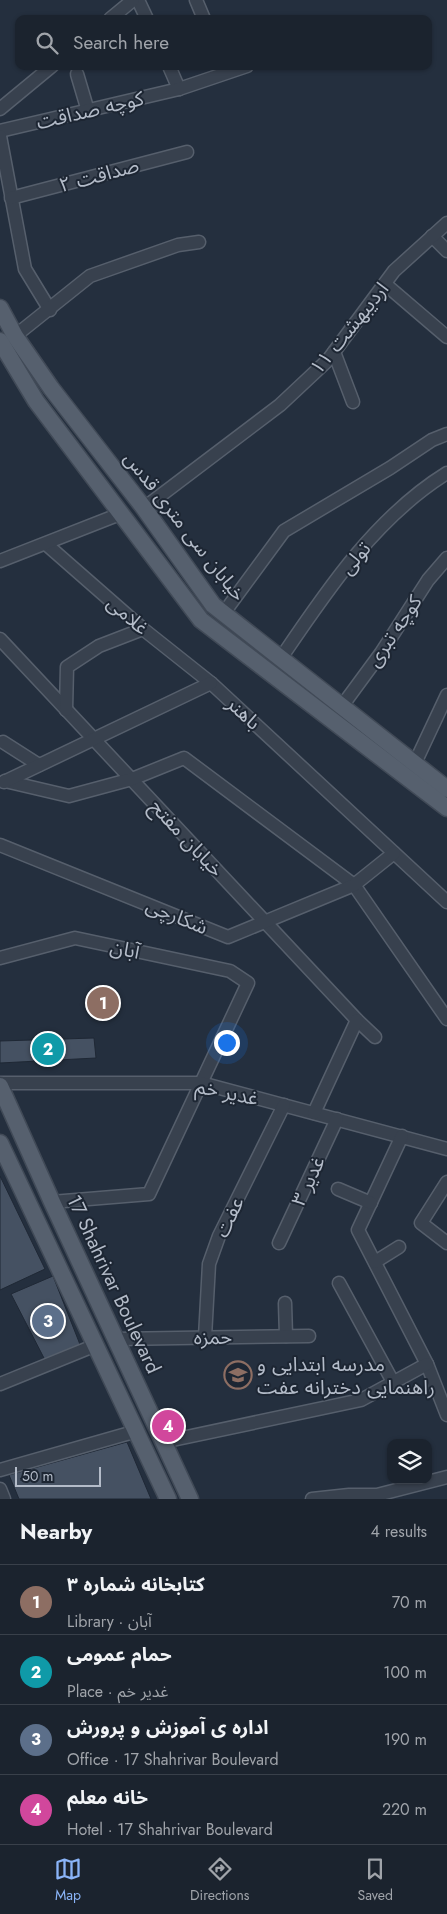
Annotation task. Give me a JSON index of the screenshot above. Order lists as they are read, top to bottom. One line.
{"streets":{"main road":["خیابان سی متری قدس","17 Shahrivar Boulevard"],"street":["کوچه صداقت","صداقت ۲","۱۱ اردیبهشت","تولی","غلامی","کوچه تبری","باهنر","خیابان مفتح","شکارچی","آبان","غدیر خم","غدیر ۳","عفت","حمزه"]},"crossings":[["۱۱ اردیبهشت","خیابان سی متری قدس"],["خیابان سی متری قدس","تولی"],["خیابان سی متری قدس","کوچه تبری"],["غلامی","باهنر"],["باهنر","خیابان مفتح"],["باهنر","شکارچی"],["خیابان مفتح","شکارچی"],["آبان","غدیر خم"],["غدیر خم","غدیر ۳"],["غدیر خم","عفت"],["غدیر خم","17 Shahrivar Boulevard"],["عفت","حمزه"],["17 Shahrivar Boulevard","حمزه"]],"places":{"school or university":["مدرسه ابتدایی و راهنمایی دخترانه عفت"]},"scale_bar":"50 m","page":{"search":"Search here","pins":["1","2","3","4"],"scale":"50 m","heading":["Nearby","4 results"],"list":[{"mark":"1","name":"کتابخانه شماره ۳","note":"Library · آبان","value":"70 m"},{"mark":"2","name":"حمام عمومی","note":"Place · غدیر خم","value":"100 m"},{"mark":"3","name":"اداره ی آموزش و پرورش","note":"Office · 17 Shahrivar Boulevard","value":"190 m"},{"mark":"4","name":"خانه معلم","note":"Hotel · 17 Shahrivar Boulevard","value":"220 m"}],"nav":["Map","Directions","Saved"]}}
